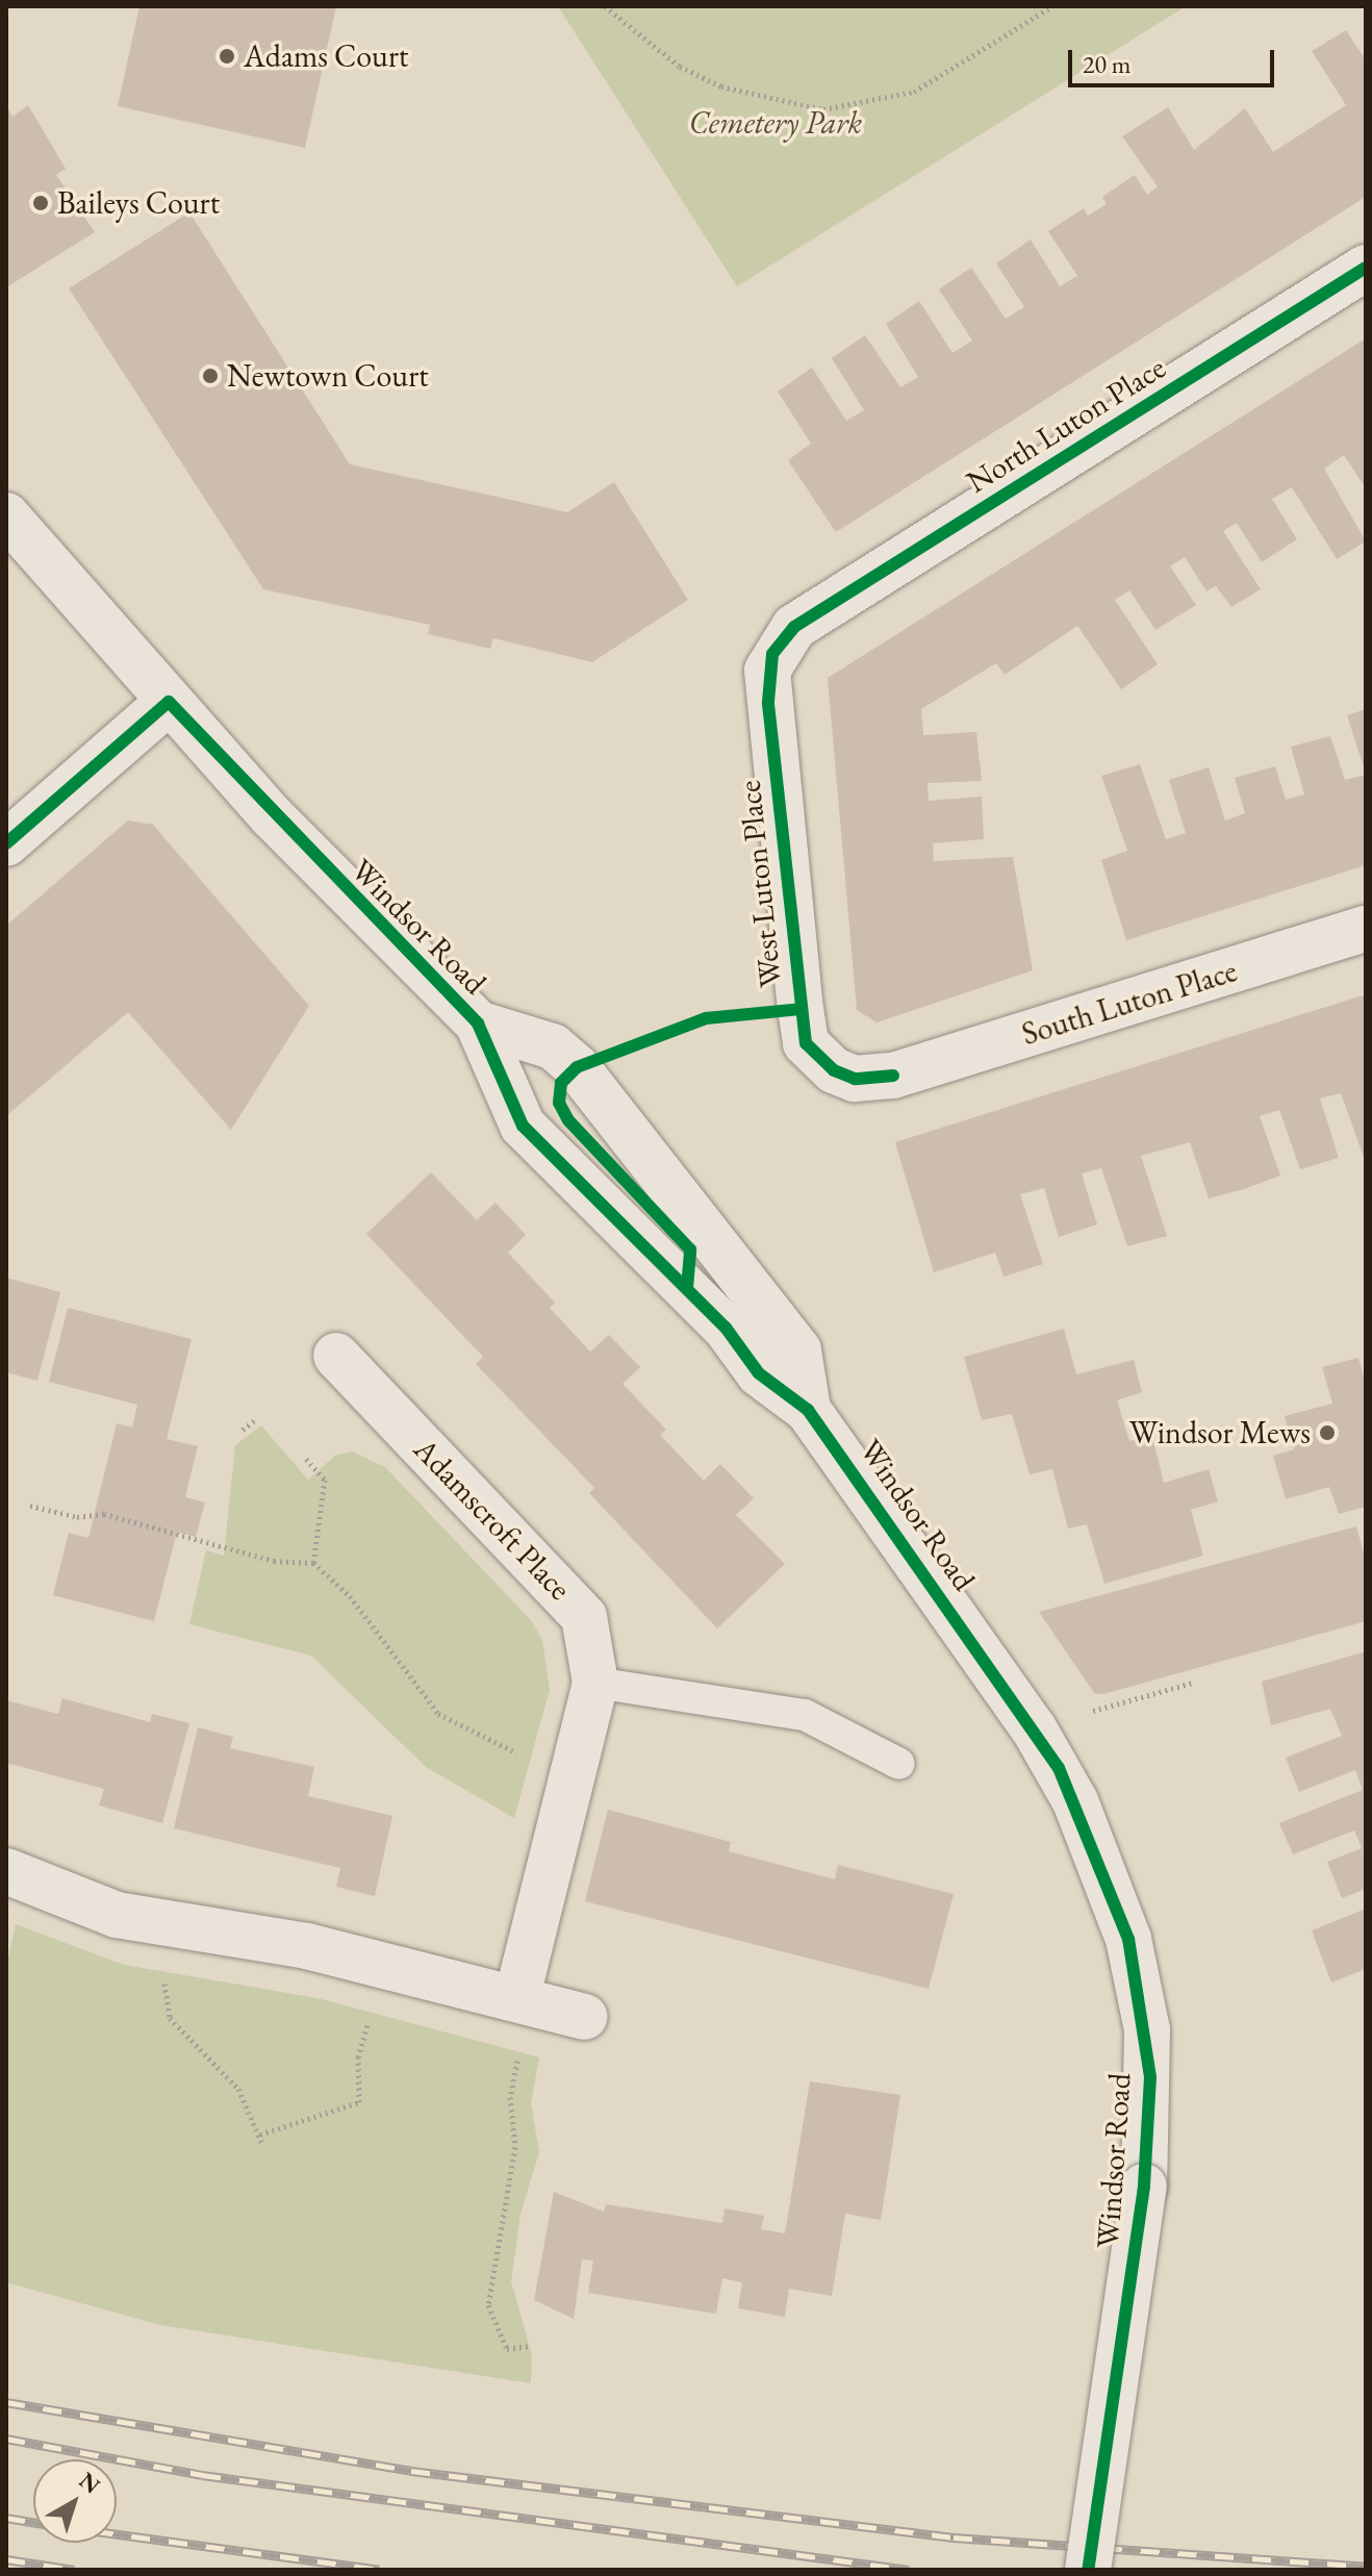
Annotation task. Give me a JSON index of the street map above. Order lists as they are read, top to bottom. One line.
{"streets":{"street":["North Luton Place","West Luton Place","Windsor Road","South Luton Place","Adamscroft Place"]},"crossings":[["North Luton Place","West Luton Place"],["West Luton Place","South Luton Place"]],"parks":["Cemetery Park"],"places":["Adams Court","Baileys Court","Newtown Court","Windsor Mews"],"scale_bar":"20 m","north":"top right"}
